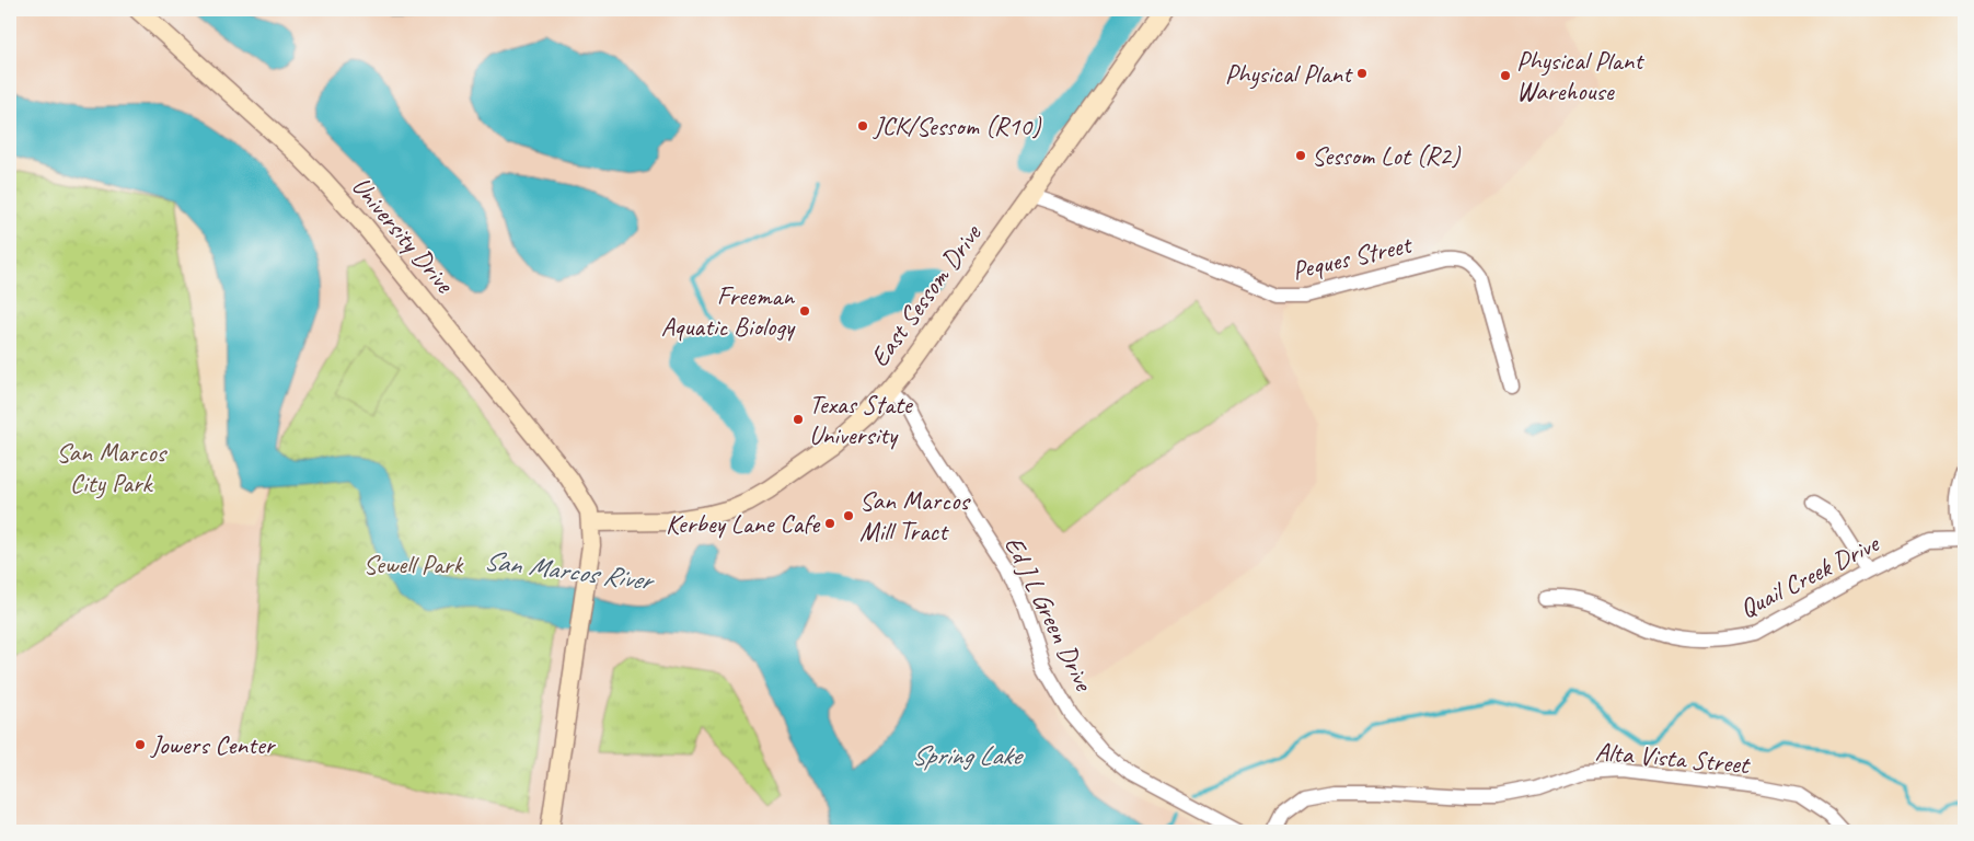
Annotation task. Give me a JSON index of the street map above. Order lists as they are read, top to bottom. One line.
{"streets":{"main road":["University Drive","East Sessom Drive"],"street":["Peques Street","Quail Creek Drive","Ed J L Green Drive","Alta Vista Street"]},"crossings":[["University Drive","East Sessom Drive"],["Peques Street","East Sessom Drive"],["East Sessom Drive","Ed J L Green Drive"]],"water":["San Marcos River","Spring Lake"],"parks":["San Marcos City Park","Sewell Park"],"places":["Physical Plant","Physical Plant Warehouse","JCK/Sessom (R10)","Sessom Lot (R2)","Freeman Aquatic Biology","Texas State University","San Marcos Mill Tract","Kerbey Lane Cafe","Jowers Center"]}
